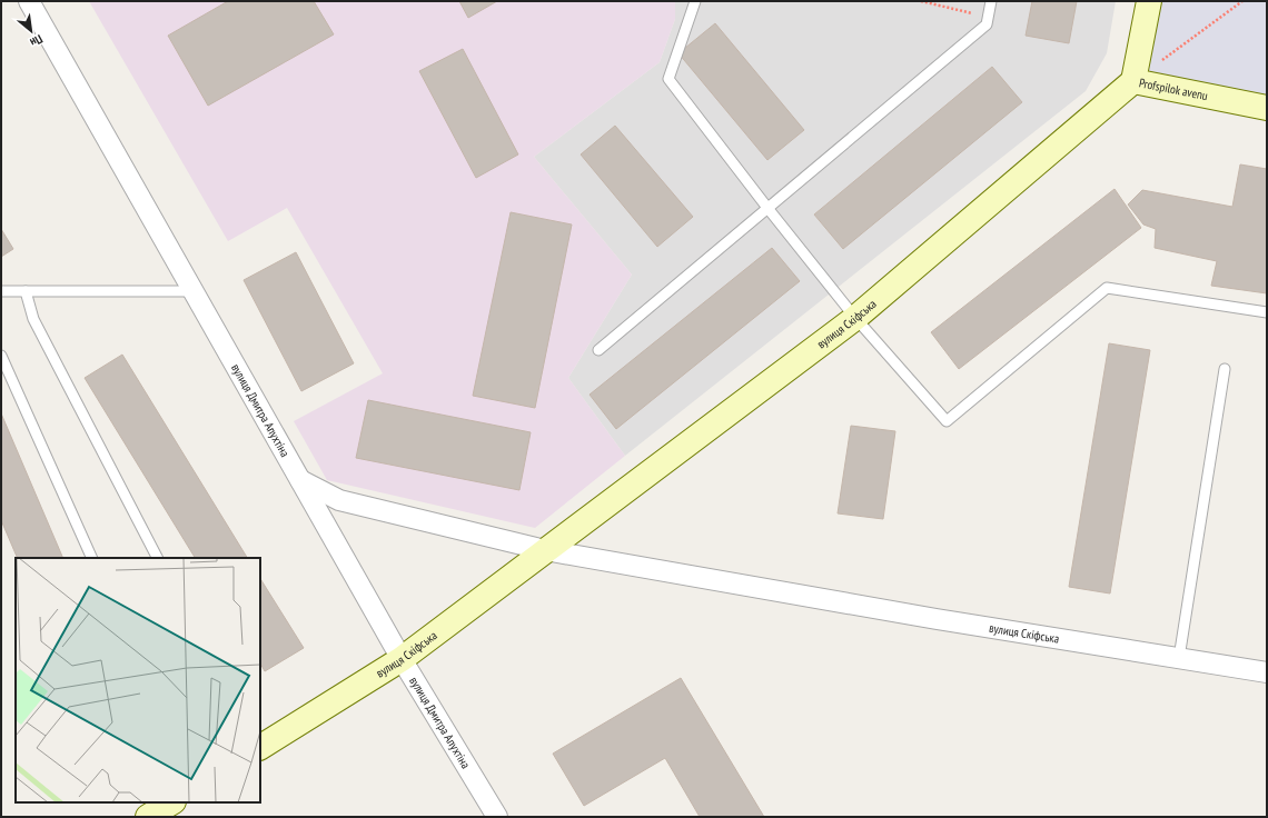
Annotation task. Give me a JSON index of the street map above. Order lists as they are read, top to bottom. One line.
{"streets":{"street":["Profspilok avenu","вулиця Скіфська","вулиця Дмитра Апухтіна"]},"crossings":[["Profspilok avenu","вулиця Скіфська"],["вулиця Скіфська","вулиця Дмитра Апухтіна"]],"north":"bottom right"}
